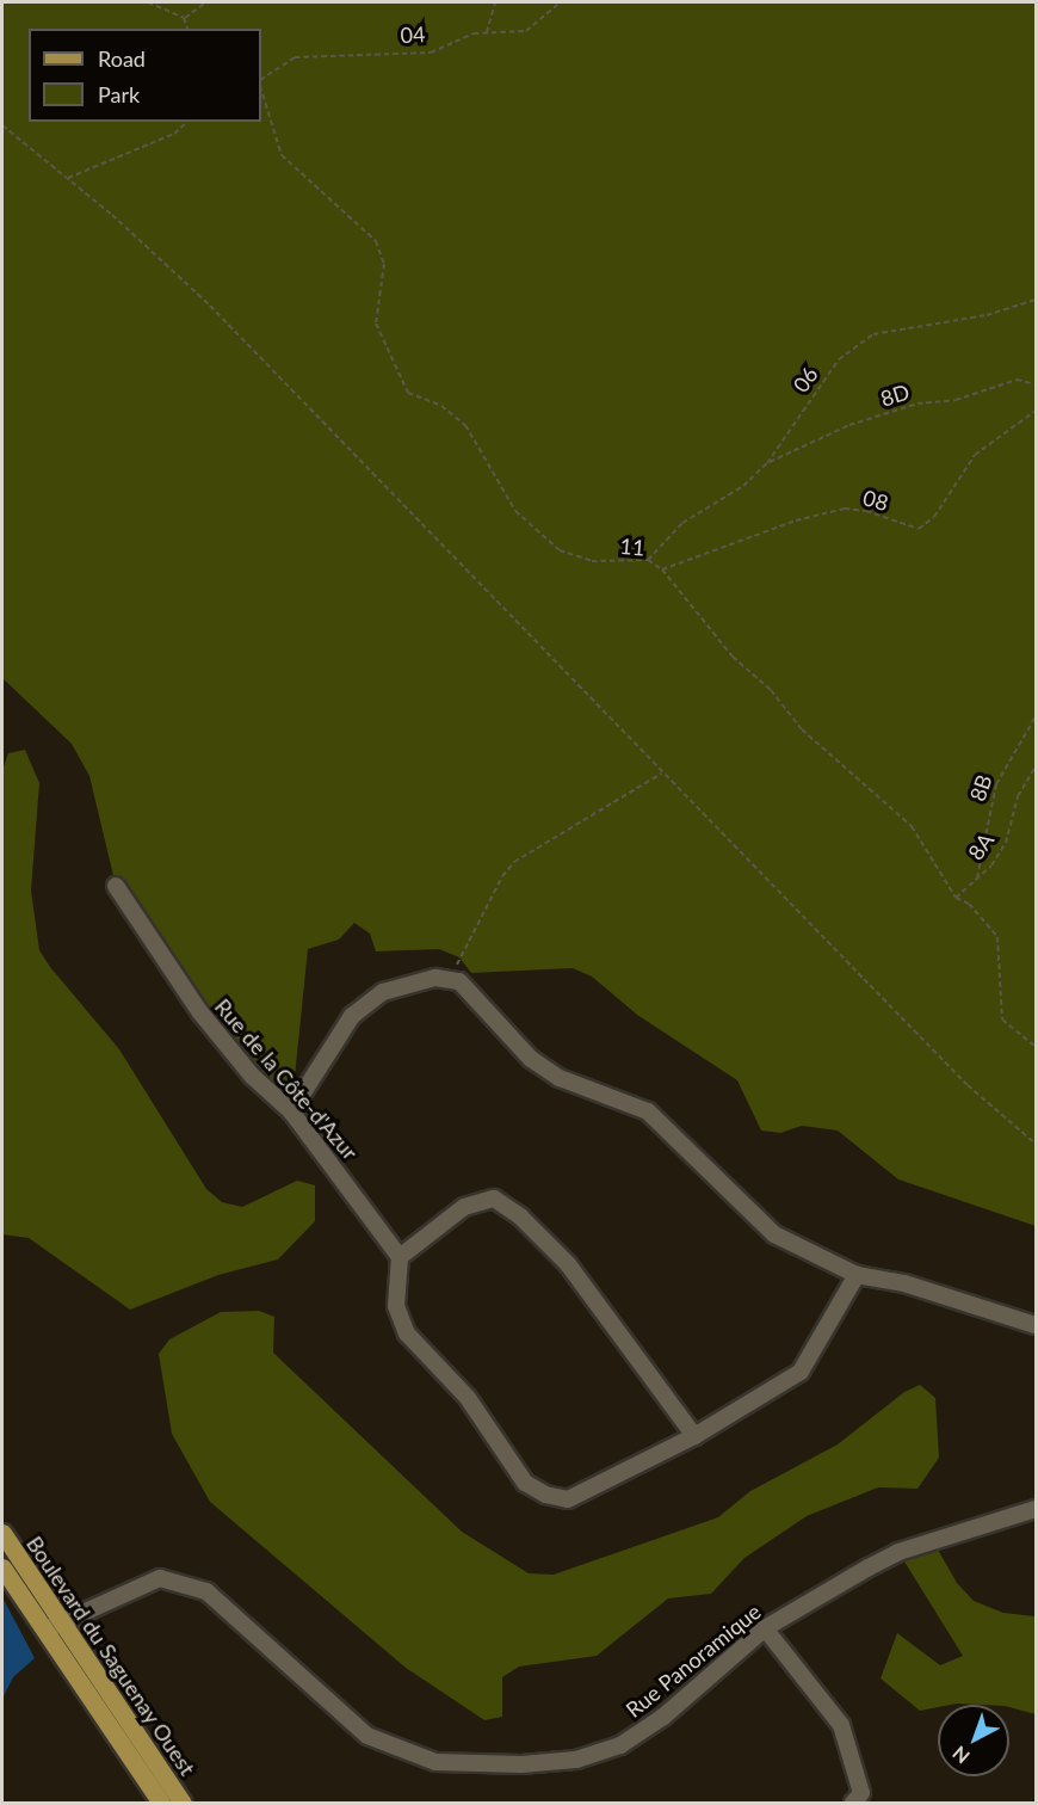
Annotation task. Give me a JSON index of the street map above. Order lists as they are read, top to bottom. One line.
{"streets":{"main road":["Boulevard du Saguenay Ouest"],"street":["Rue de la Côte-d'Azur","Rue Panoramique"],"path":["04","06","8D","08","11","8B","8A"]},"crossings":[["06","8D"],["06","11"],["08","11"],["11","8A"],["8B","8A"],["Boulevard du Saguenay Ouest","Rue Panoramique"]],"legend":["Road","Park"],"north":"bottom left"}
